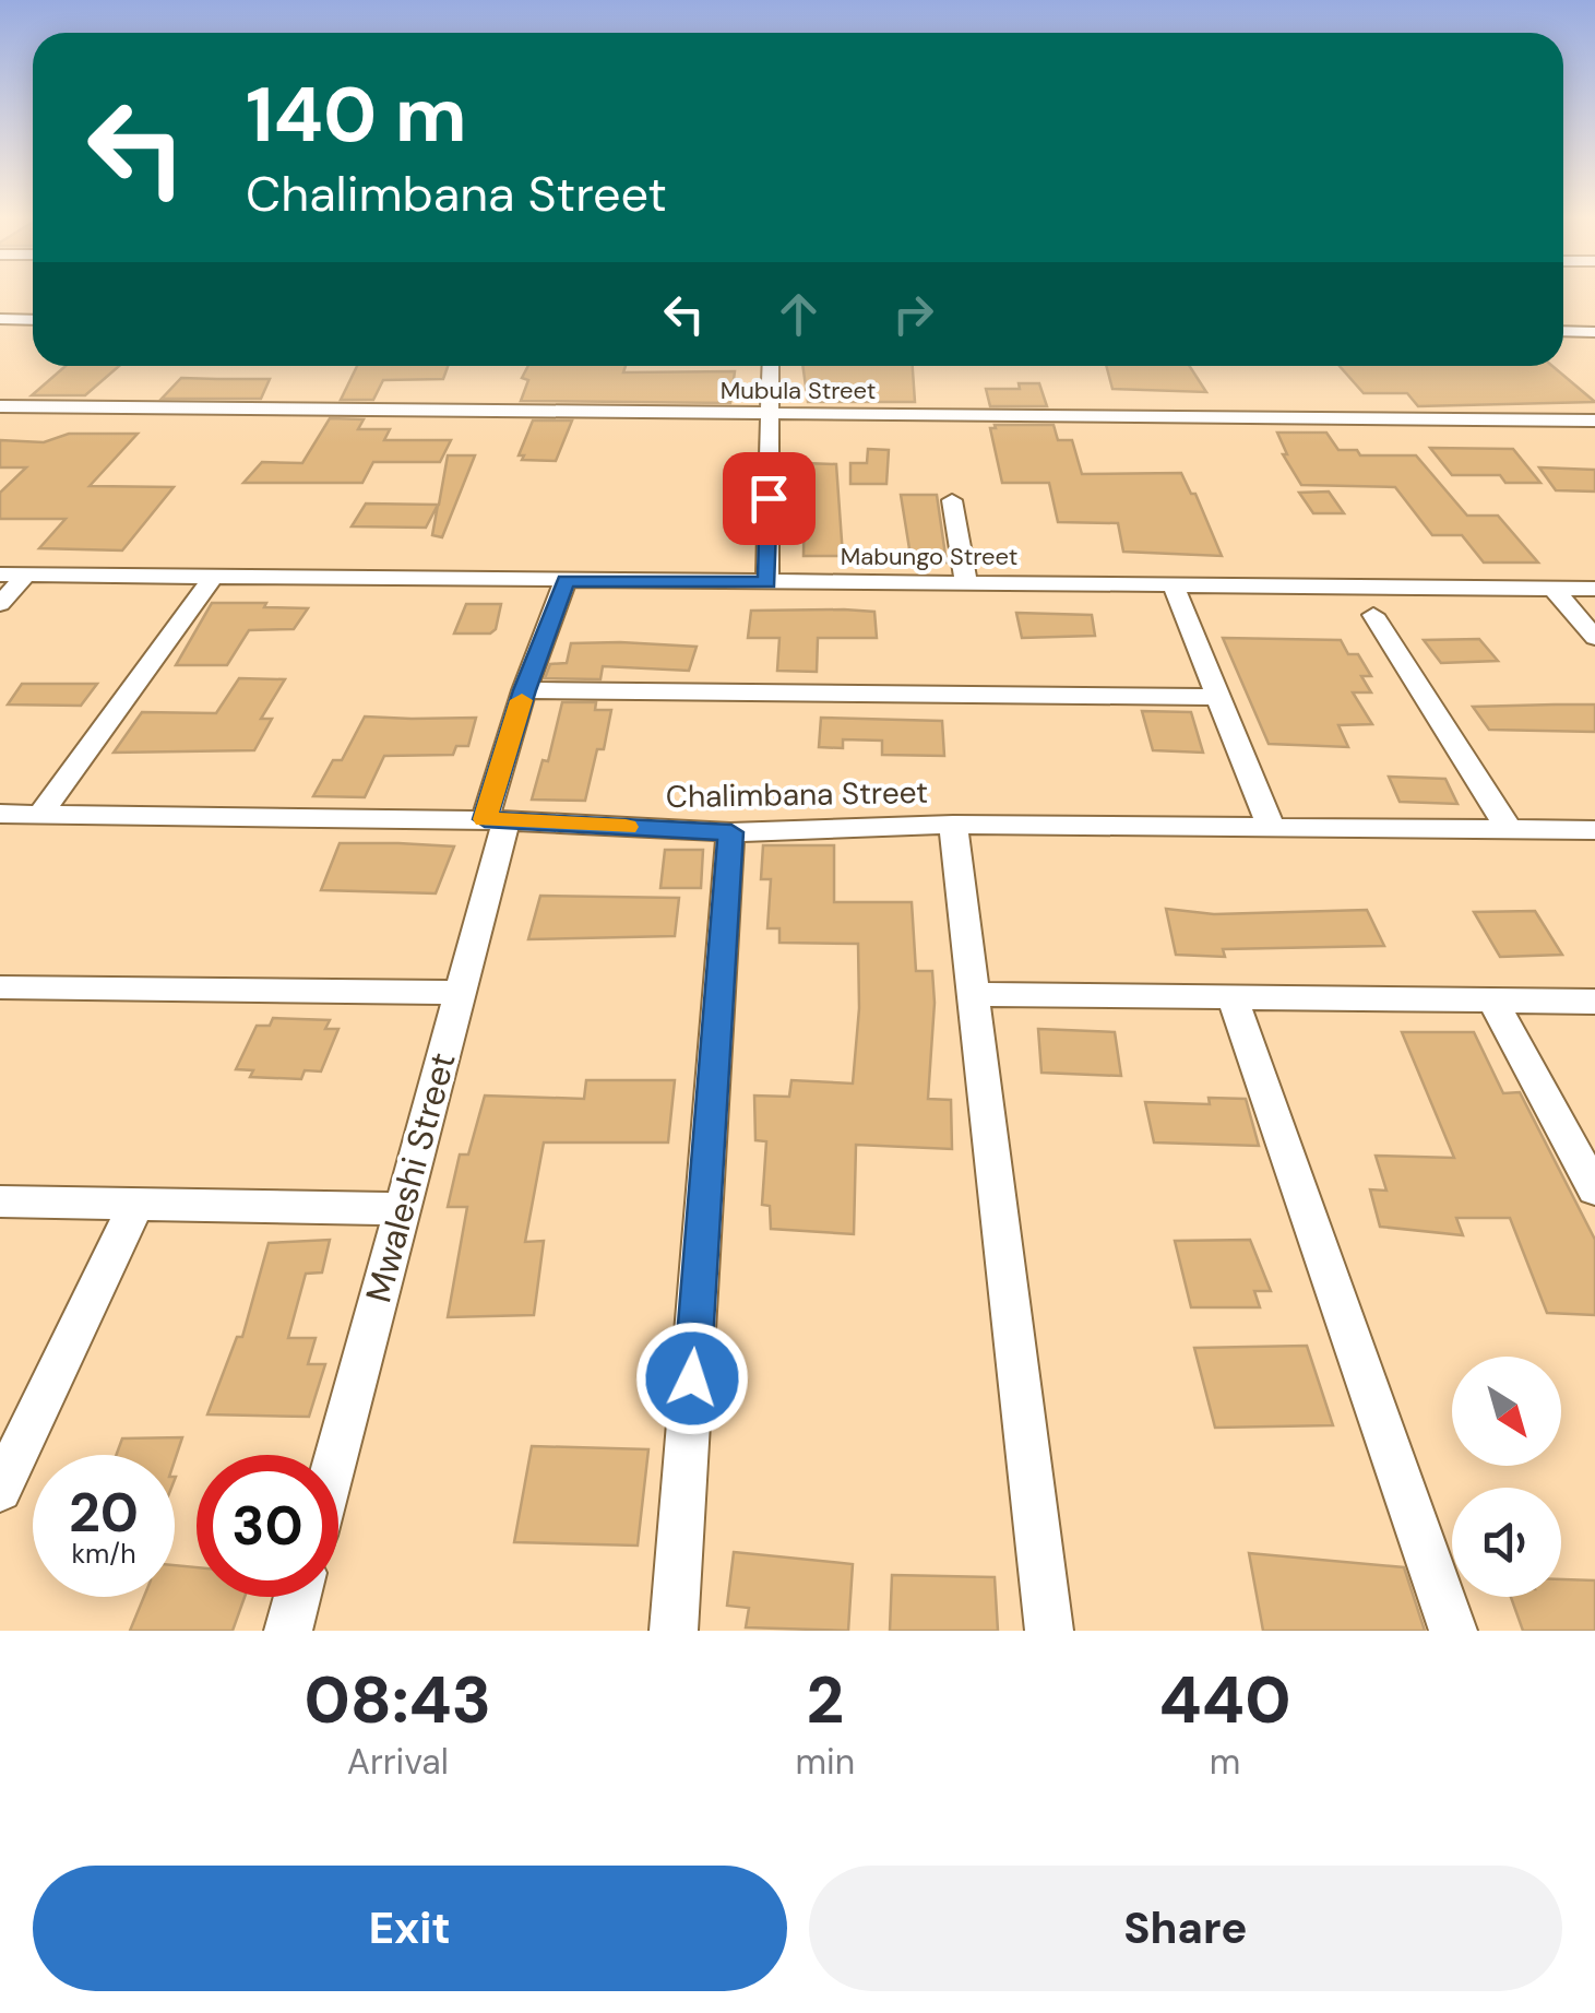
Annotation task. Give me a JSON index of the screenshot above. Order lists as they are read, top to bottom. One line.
{"streets":{"street":["Mubula Street","Mabungo Street","Chalimbana Street","Mwaleshi Street"]},"crossings":[["Mabungo Street","Mwaleshi Street"],["Chalimbana Street","Mwaleshi Street"]],"north":"bottom right","page":{"turn":["140 m","Chalimbana Street"],"speed":"20 km/h","limit":"30","eta":["08:43","Arrival","2","min","440","m"],"buttons":["Exit","Share"]}}
